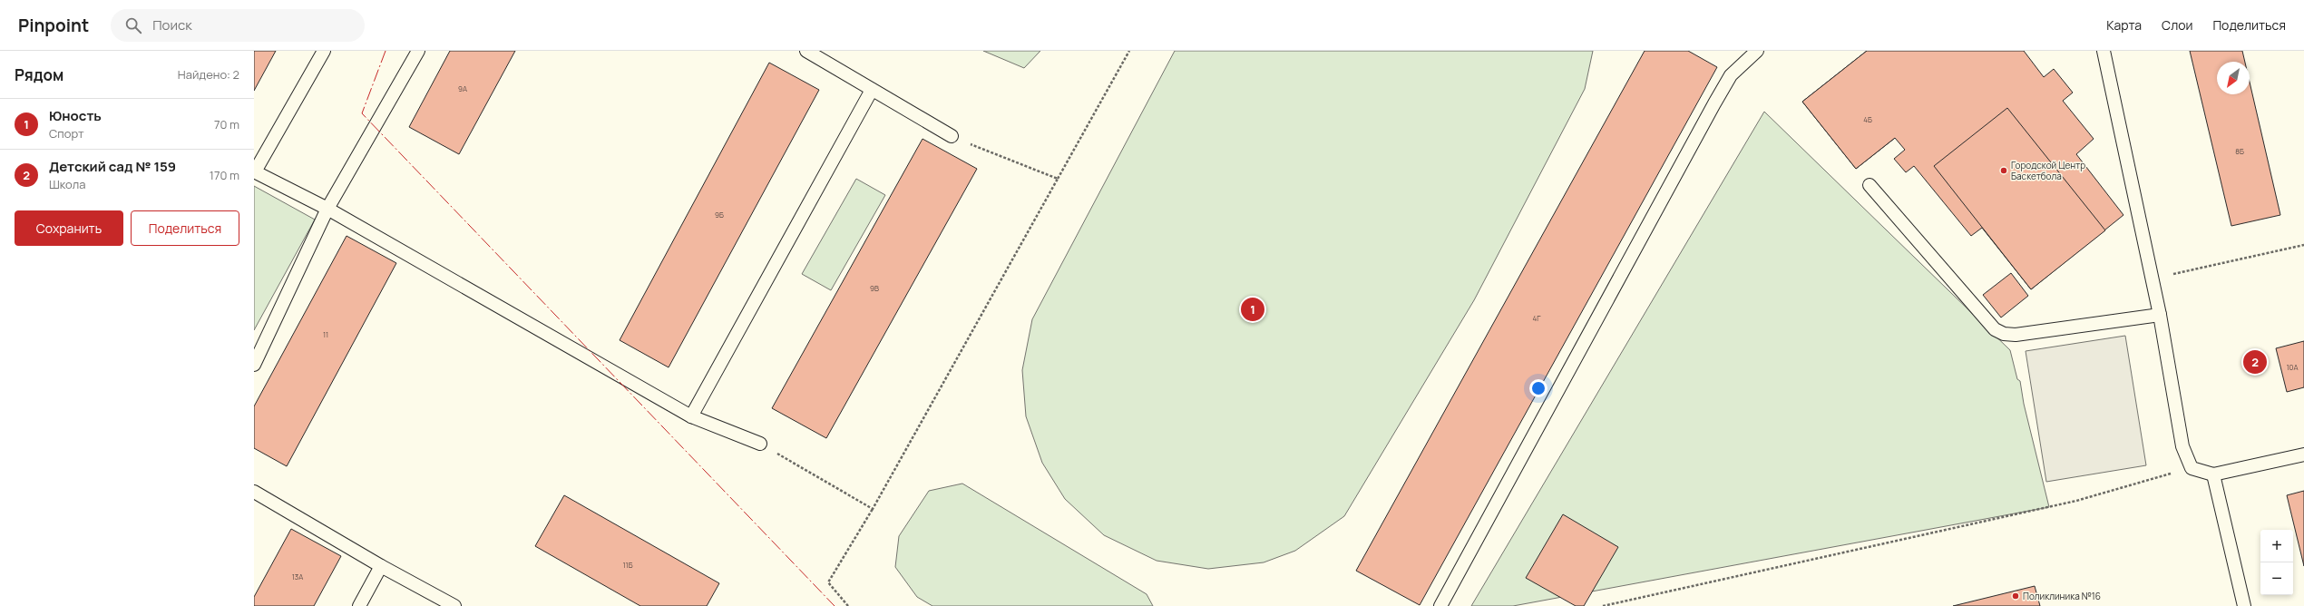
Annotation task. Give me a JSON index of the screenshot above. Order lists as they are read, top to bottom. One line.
{"places":["Городской Центр Баскетбола","Поликлиника №16"],"house_numbers":["9А","4Б","8Б","9Б","9В","4Г","11","10А","11Б","13А"],"north":"bottom left","page":{"header":"Pinpoint","search":"Поиск","nav":["Карта","Слои","Поделиться"],"heading":["Рядом","Найдено: 2"],"list":[{"mark":"1","name":"Юность","note":"Спорт","value":"70 m"},{"mark":"2","name":"Детский сад № 159","note":"Школа","value":"170 m"}],"buttons":["Сохранить","Поделиться"],"pins":["1","2"],"map_buttons":["+","−"]}}
